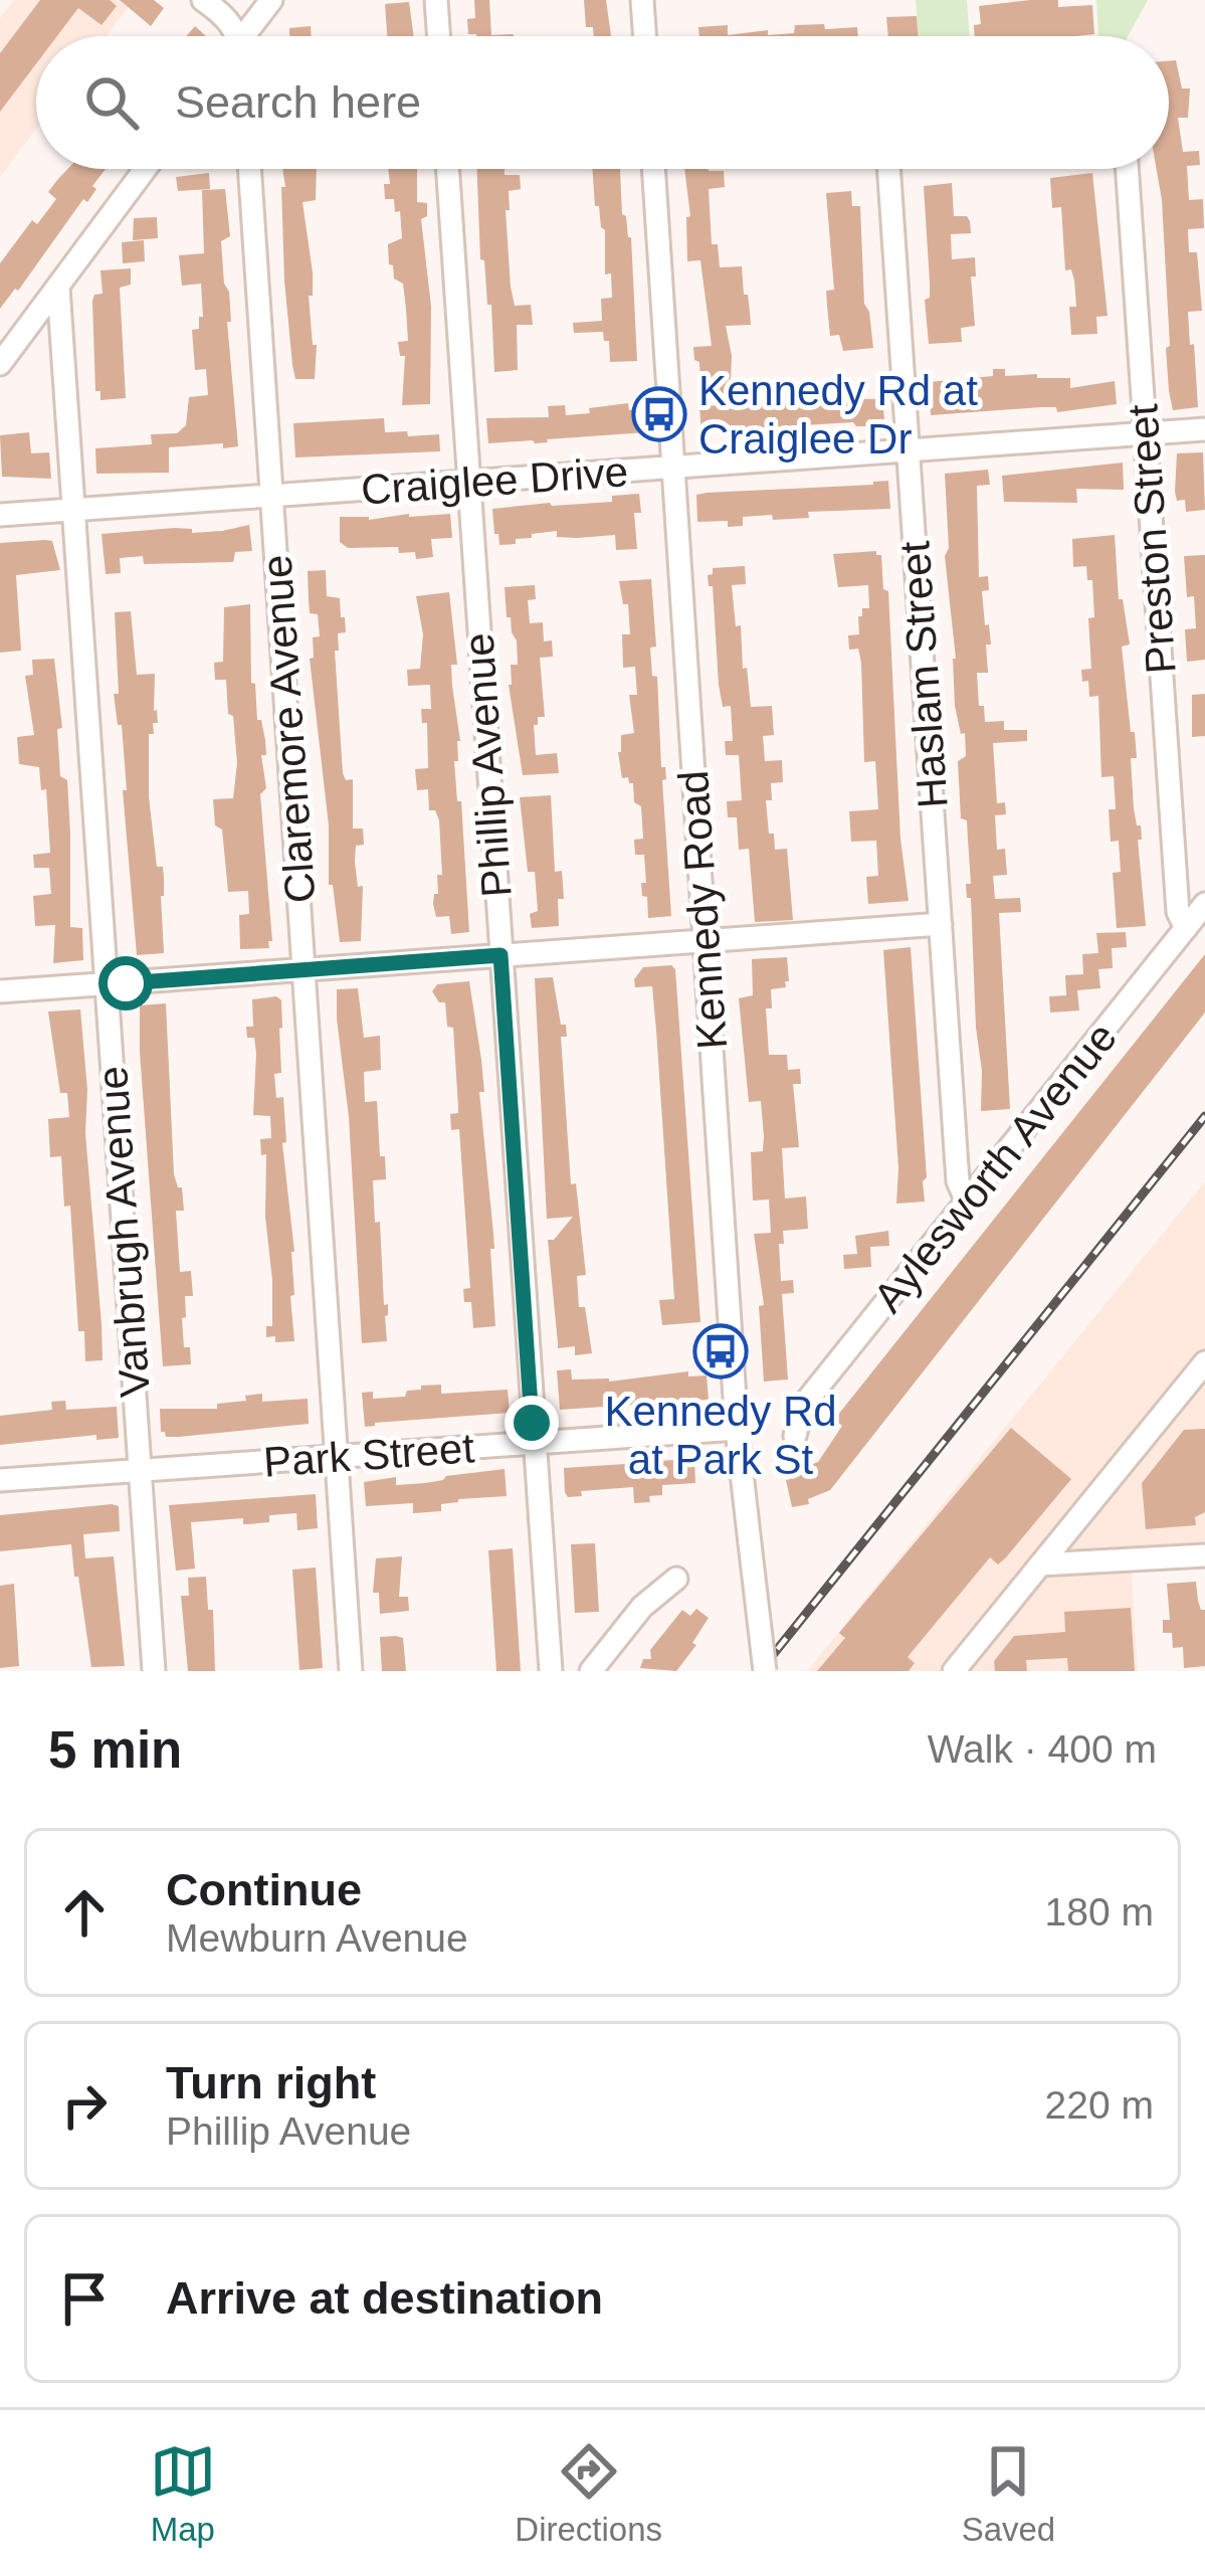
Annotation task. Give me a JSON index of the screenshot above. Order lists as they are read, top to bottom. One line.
{"streets":{"street":["Craiglee Drive","Preston Street","Haslam Street","Claremore Avenue","Phillip Avenue","Kennedy Road","Aylesworth Avenue","Vanbrugh Avenue","Park Street"]},"crossings":[["Craiglee Drive","Preston Street"],["Craiglee Drive","Haslam Street"],["Craiglee Drive","Claremore Avenue"],["Craiglee Drive","Phillip Avenue"],["Craiglee Drive","Kennedy Road"],["Craiglee Drive","Vanbrugh Avenue"],["Preston Street","Aylesworth Avenue"],["Haslam Street","Aylesworth Avenue"],["Claremore Avenue","Park Street"],["Phillip Avenue","Park Street"],["Kennedy Road","Park Street"],["Vanbrugh Avenue","Park Street"]],"places":{"bus stop":["Kennedy Rd at Craiglee Dr","Kennedy Rd at Park St"]},"page":{"search":"Search here","heading":["5 min","Walk · 400 m"],"list":[["Continue","Mewburn Avenue","180 m"],["Turn right","Phillip Avenue","220 m"],"Arrive at destination"],"nav":["Map","Directions","Saved"]}}
